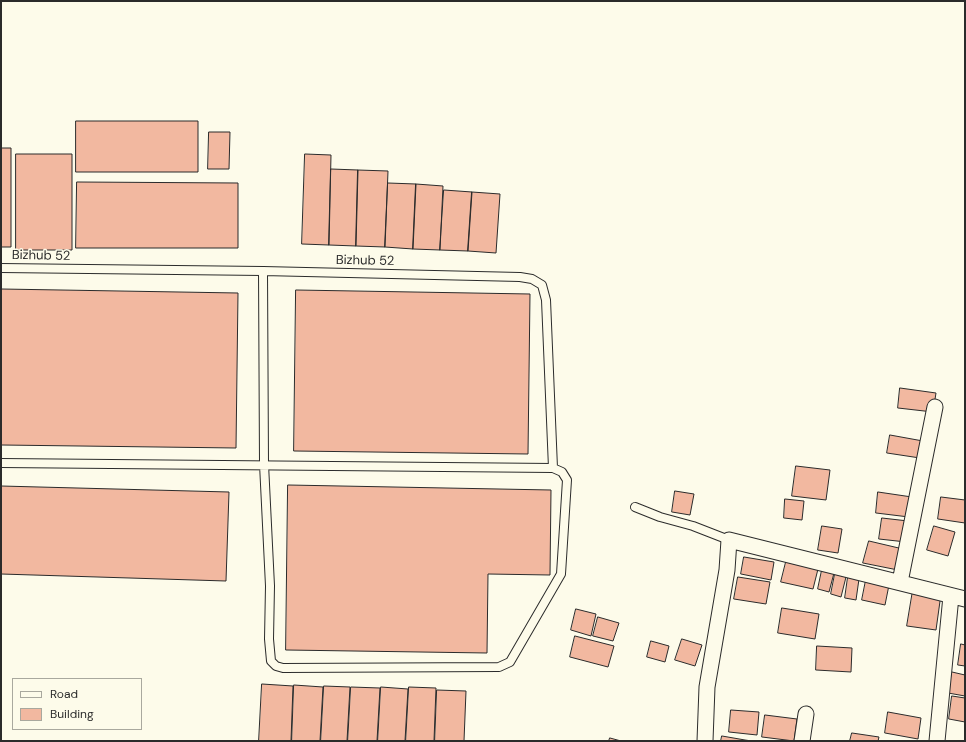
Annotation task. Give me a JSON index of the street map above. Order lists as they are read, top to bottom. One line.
{"streets":{"lane":["Bizhub 52"]},"legend":["Road","Building"]}
